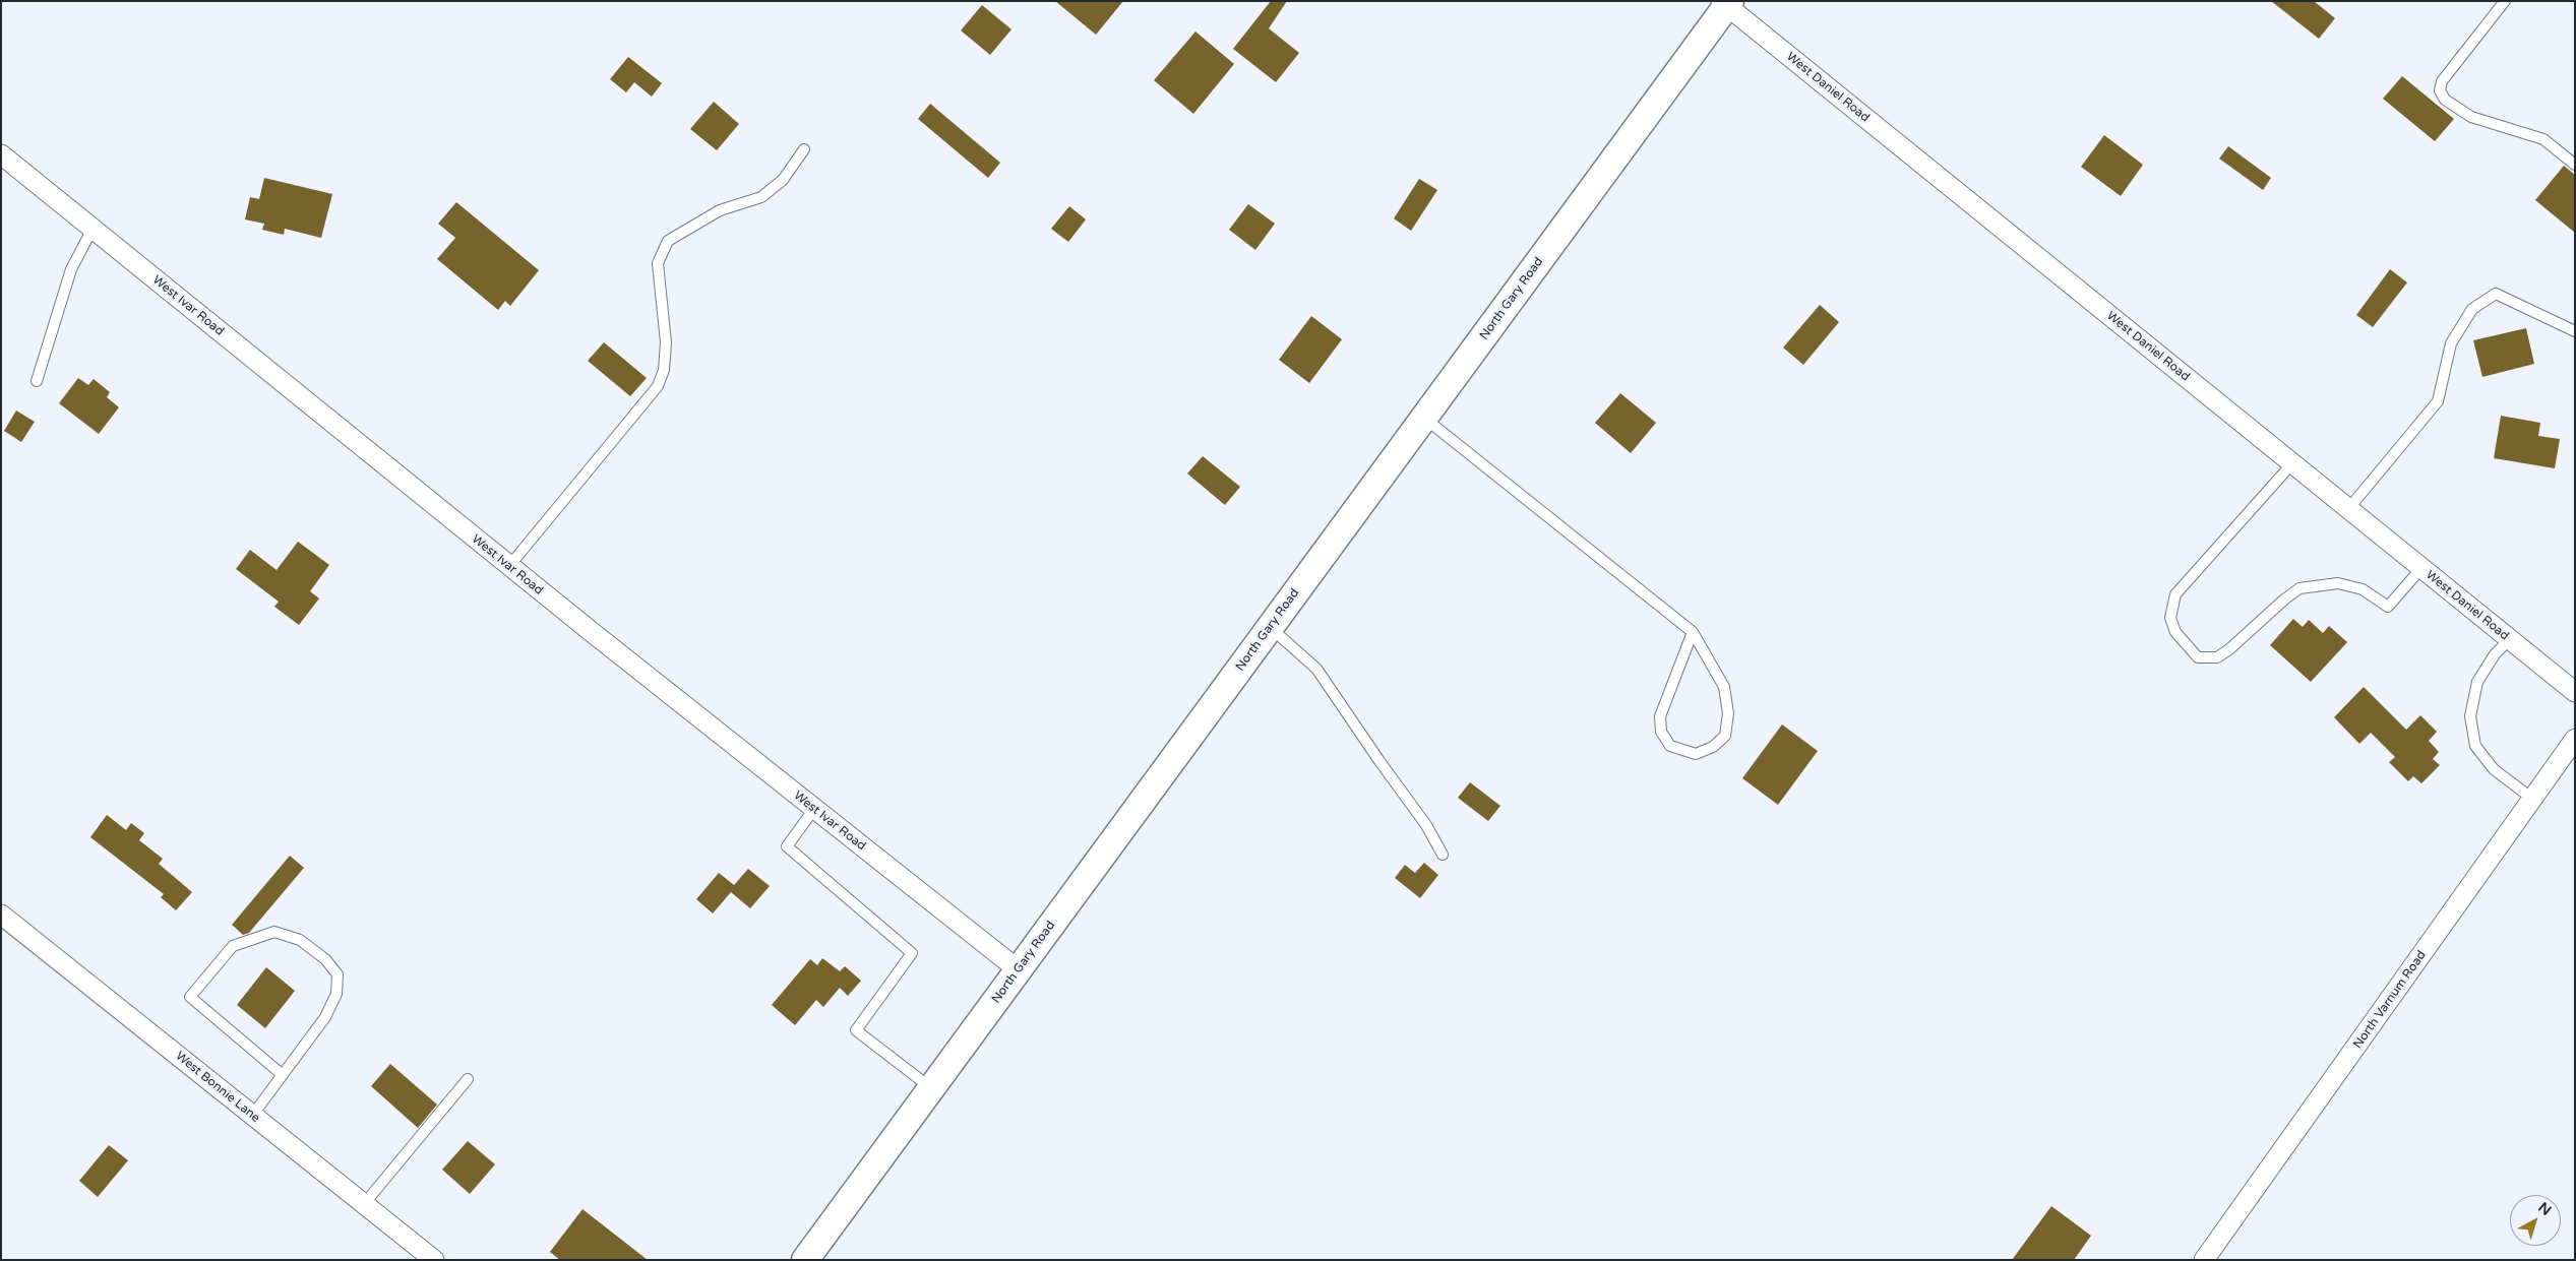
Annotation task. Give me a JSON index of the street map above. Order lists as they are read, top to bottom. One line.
{"streets":{"street":["West Daniel Road","North Gary Road","West Ivar Road","North Varnum Road","West Bonnie Lane"]},"crossings":[["West Daniel Road","North Gary Road"],["North Gary Road","West Ivar Road"]],"north":"top right"}
